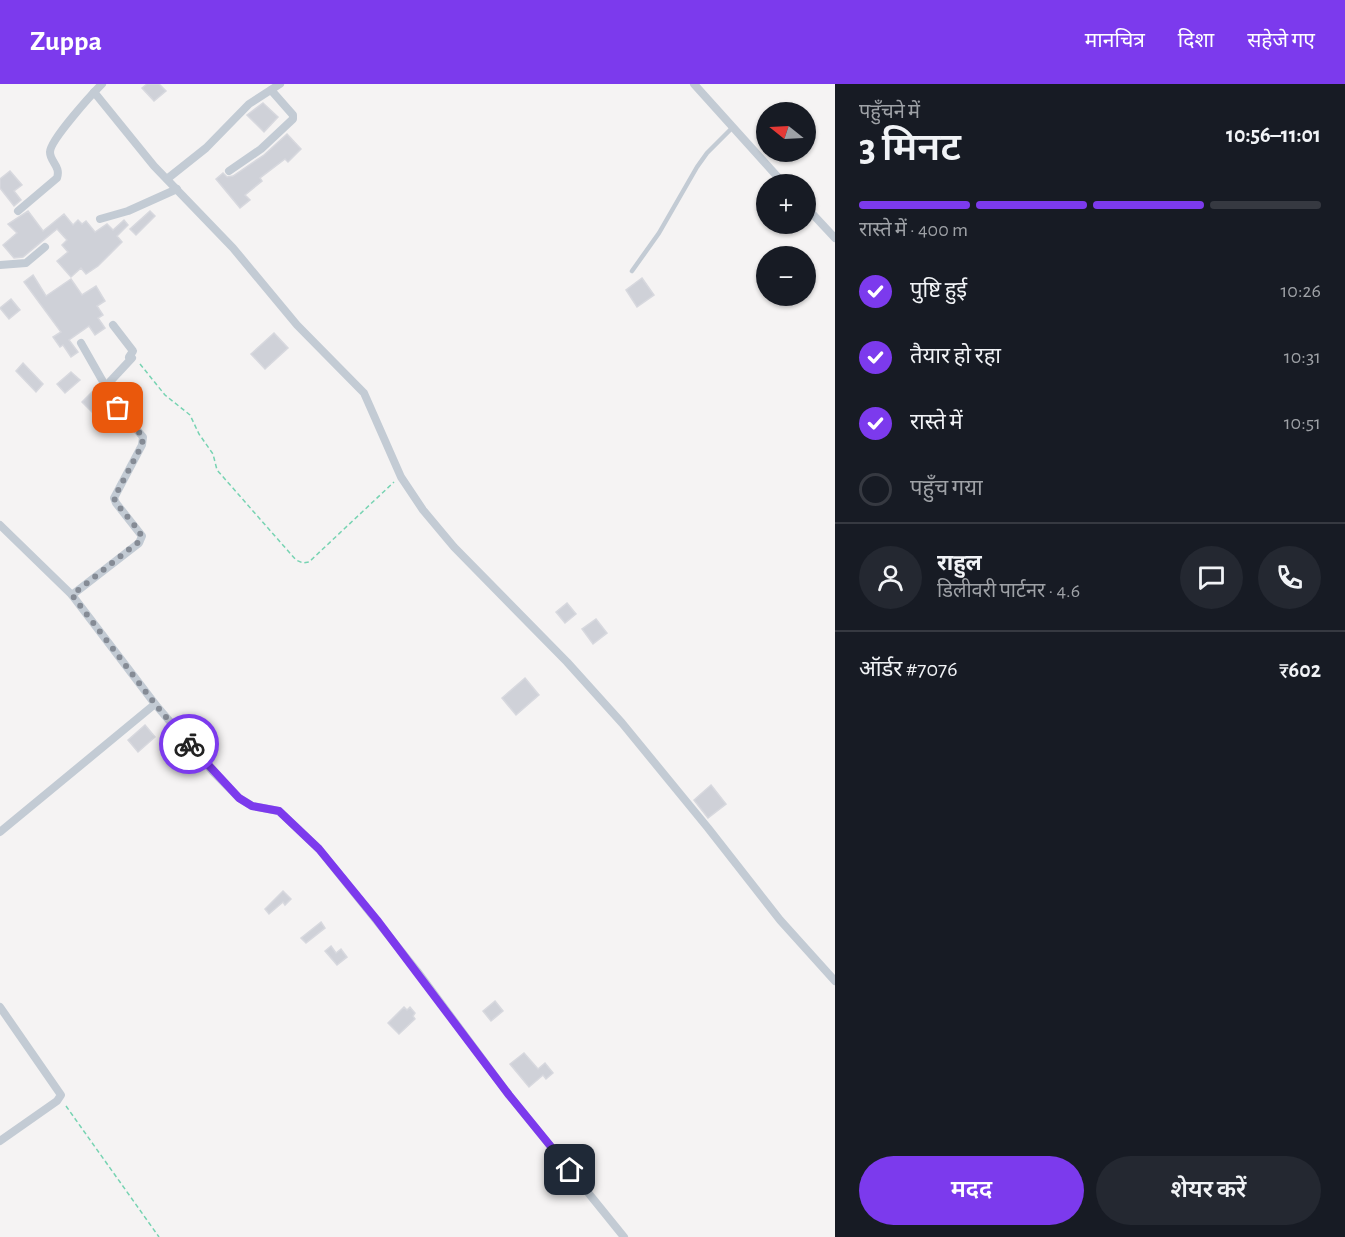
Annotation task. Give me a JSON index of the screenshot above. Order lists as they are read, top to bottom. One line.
{"north":"left","page":{"header":"Zuppa","nav":["मानचित्र","दिशा","सहेजे गए"],"heading":["3 मिनट","पहुँचने में","10:56–11:01"],"panel":["राहुल","डिलीवरी पार्टनर · 4.6","ऑर्डर #7076","₹602"],"map_buttons":["+","−"],"bar":"रास्ते में · 400 m","list":[["पुष्टि हुई","10:26"],["तैयार हो रहा","10:31"],["रास्ते में","10:51"],"पहुँच गया"],"buttons":["मदद","शेयर करें"]}}
